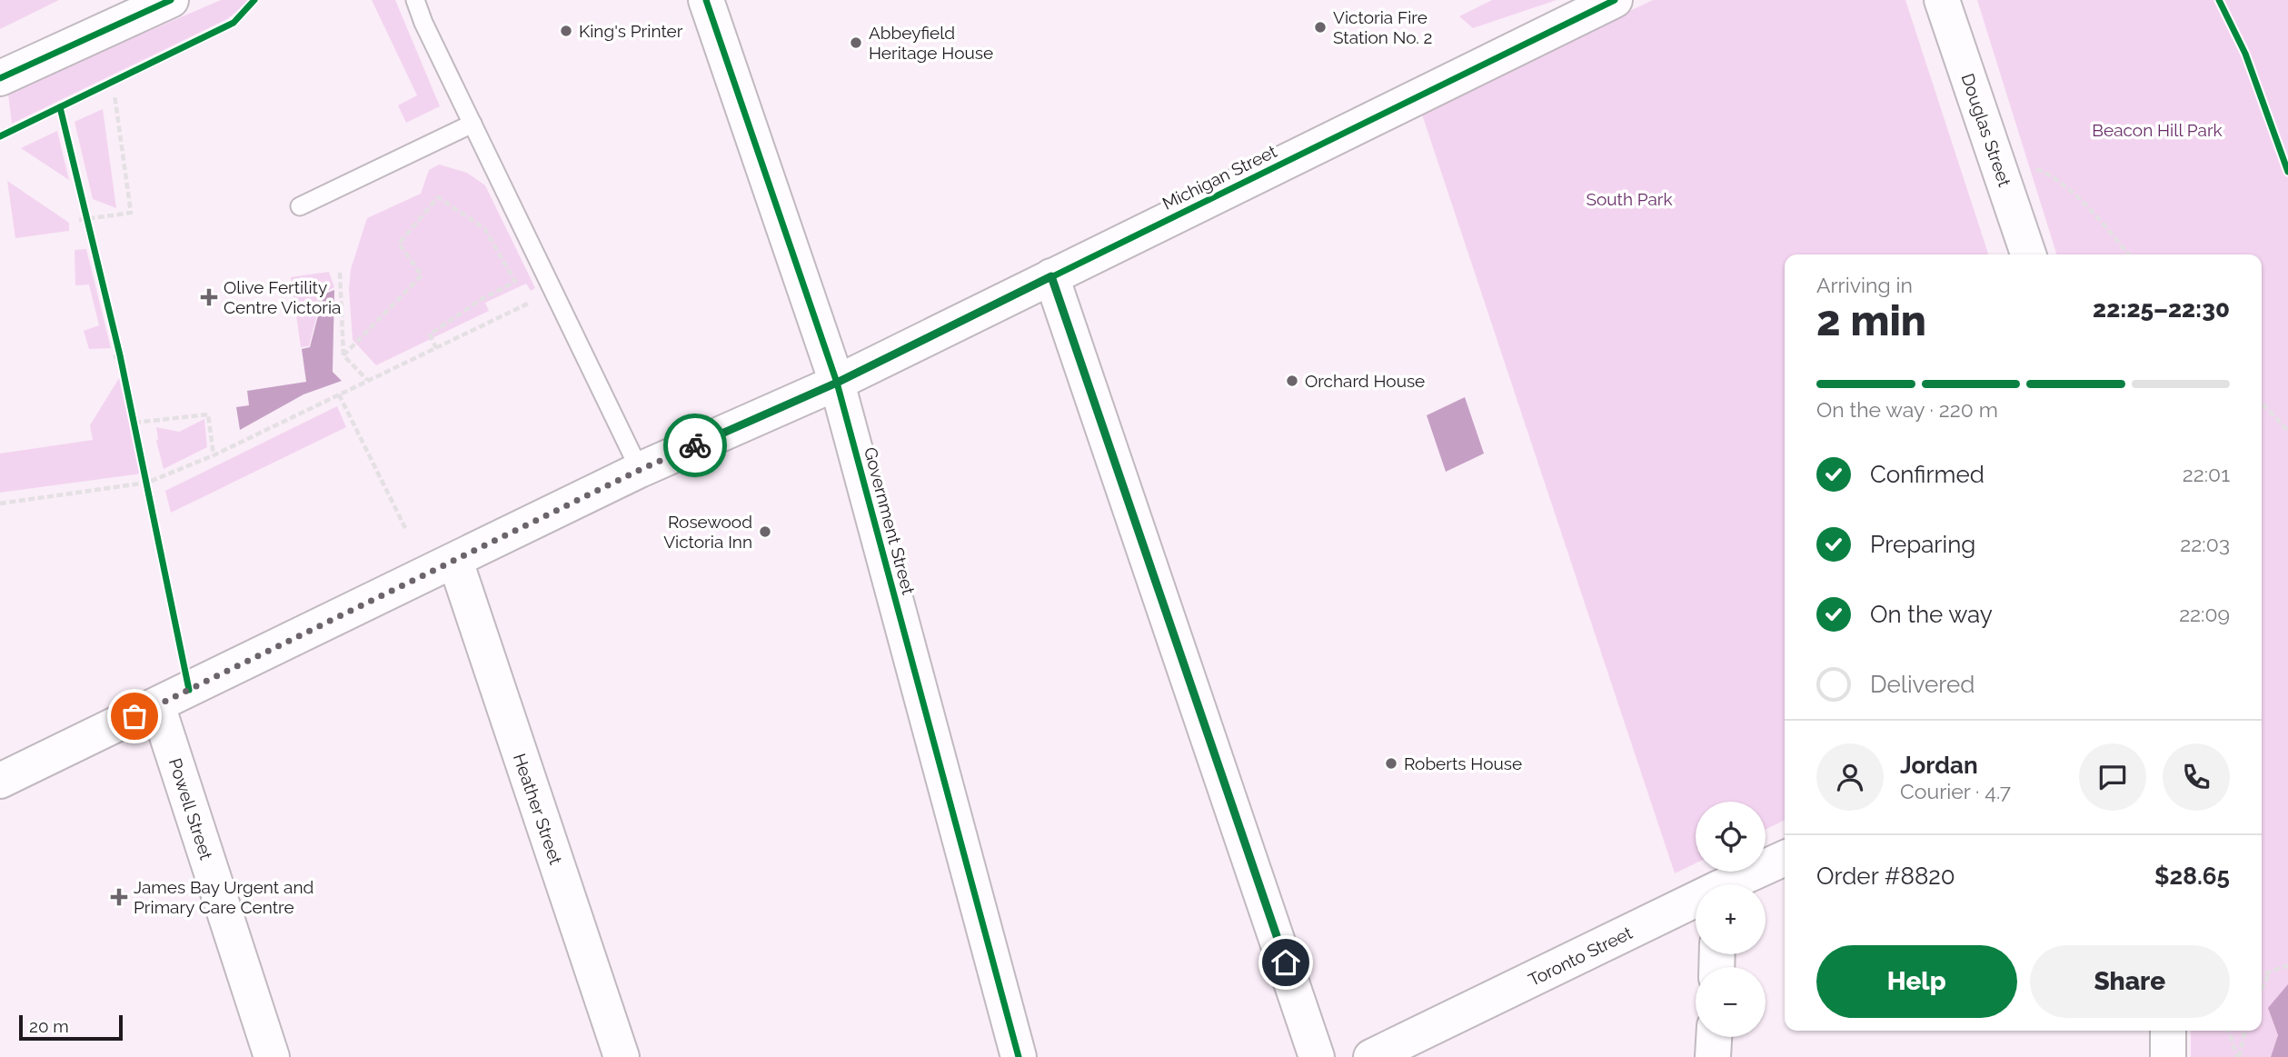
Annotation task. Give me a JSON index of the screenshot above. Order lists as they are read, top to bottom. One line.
{"streets":{"street":["Douglas Street","Michigan Street","Government Street","Powell Street","Heather Street","Toronto Street"]},"crossings":[["Michigan Street","Government Street"],["Michigan Street","Powell Street"],["Michigan Street","Heather Street"]],"parks":["Beacon Hill Park","South Park"],"places":{"other":["Victoria Fire Station No. 2","King's Printer","Abbeyfield Heritage House","Orchard House","Rosewood Victoria Inn","Roberts House"],"health":["Olive Fertility Centre Victoria","James Bay Urgent and Primary Care Centre"]},"scale_bar":"20 m","page":{"heading":["2 min","Arriving in","22:25–22:30"],"panel":["Jordan","Courier · 4.7","Order #8820","$28.65"],"bar":"On the way · 220 m","list":[["Confirmed","22:01"],["Preparing","22:03"],["On the way","22:09"],"Delivered"],"map_buttons":["+","−"],"buttons":["Help","Share"],"scale":"20 m"}}
